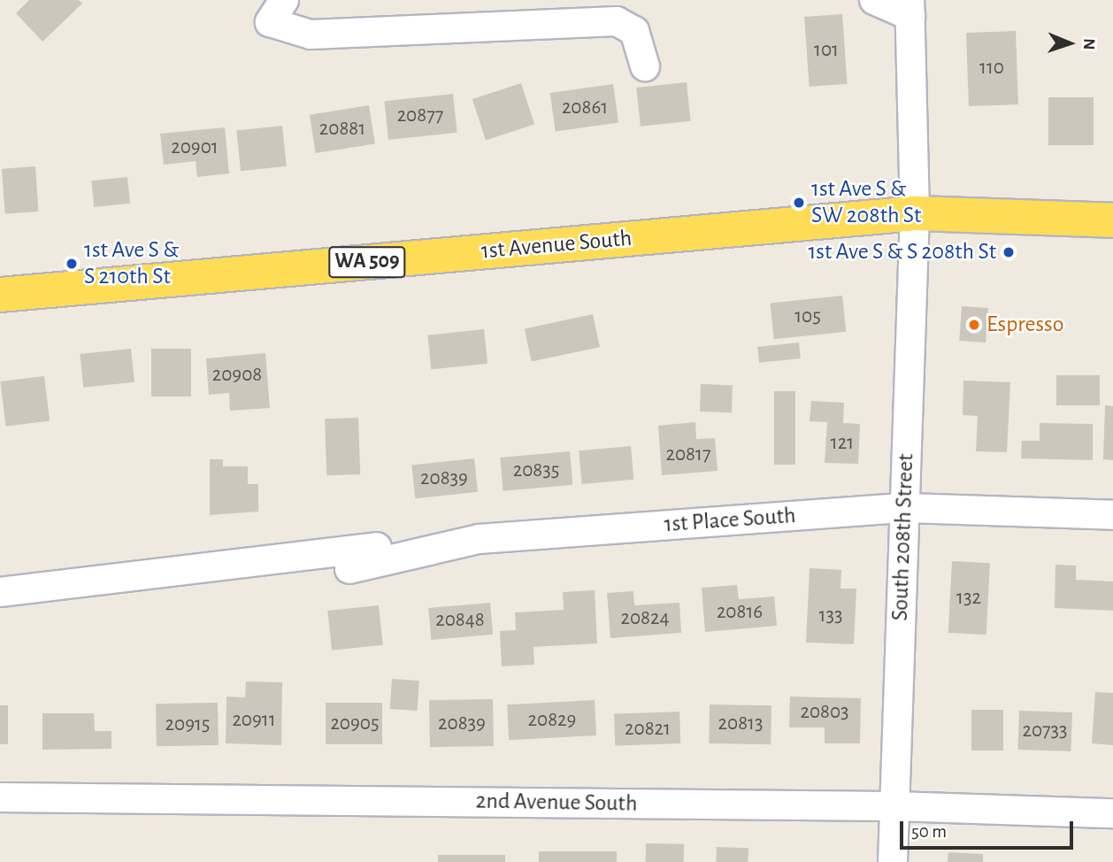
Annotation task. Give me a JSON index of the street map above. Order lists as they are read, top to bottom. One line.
{"streets":{"main road":["1st Avenue South","WA 509"],"street":["1st Place South","South 208th Street","2nd Avenue South"]},"crossings":[["1st Avenue South","South 208th Street"],["1st Place South","South 208th Street"],["South 208th Street","2nd Avenue South"]],"places":["1st Ave S & SW 208th St","1st Ave S & S 208th St","1st Ave S & S 210th St","Espresso"],"house_numbers":["101","110","20861","20877","20881","20901","105","20908","121","20817","20835","20839","132","20816","133","20824","20848","20803","20911","20829","20905","20839","20813","20915","20821","20733"],"scale_bar":"50 m","north":"right"}
